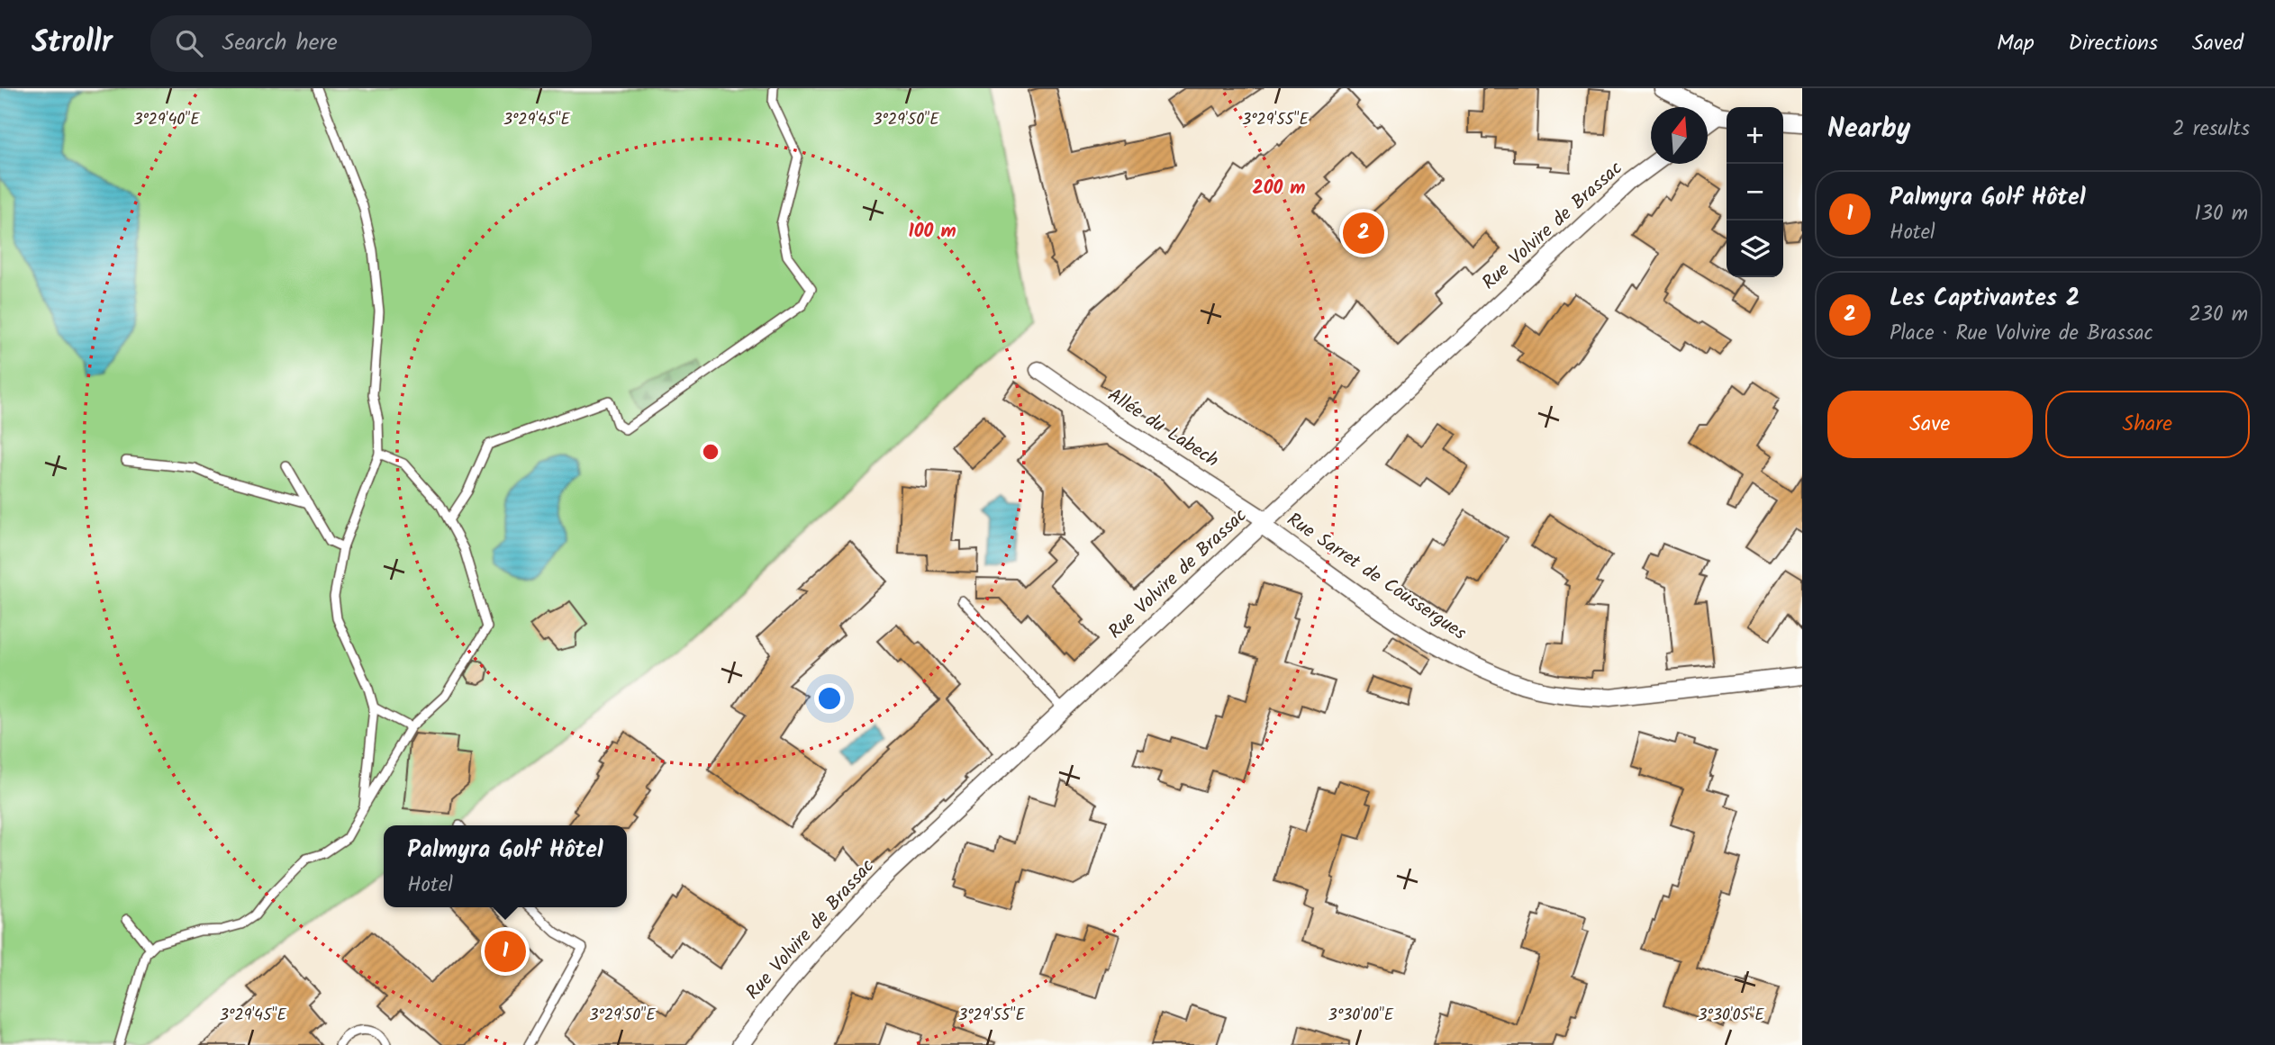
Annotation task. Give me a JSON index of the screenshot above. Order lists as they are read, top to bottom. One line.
{"streets":{"street":["Rue Volvire de Brassac","Allée du Labech","Rue Sarret de Coussergues"]},"crossings":[["Rue Volvire de Brassac","Allée du Labech"],["Rue Volvire de Brassac","Rue Sarret de Coussergues"],["Allée du Labech","Rue Sarret de Coussergues"]],"north":"top","page":{"header":"Strollr","search":"Search here","nav":["Map","Directions","Saved"],"heading":["Nearby","2 results"],"map_buttons":["+","−"],"list":[{"mark":"1","name":"Palmyra Golf Hôtel","note":"Hotel","value":"130 m"},{"mark":"2","name":"Les Captivantes 2","note":"Place · Rue Volvire de Brassac","value":"230 m"}],"pins":["2","1"],"buttons":["Save","Share"],"popup":["Palmyra Golf Hôtel","Hotel"]},"coordinates":["3°29'40\"E","3°29'45\"E","3°29'50\"E","3°29'55\"E","3°30'00\"E","3°30'05\"E"],"rings":["200 m","100 m"]}
